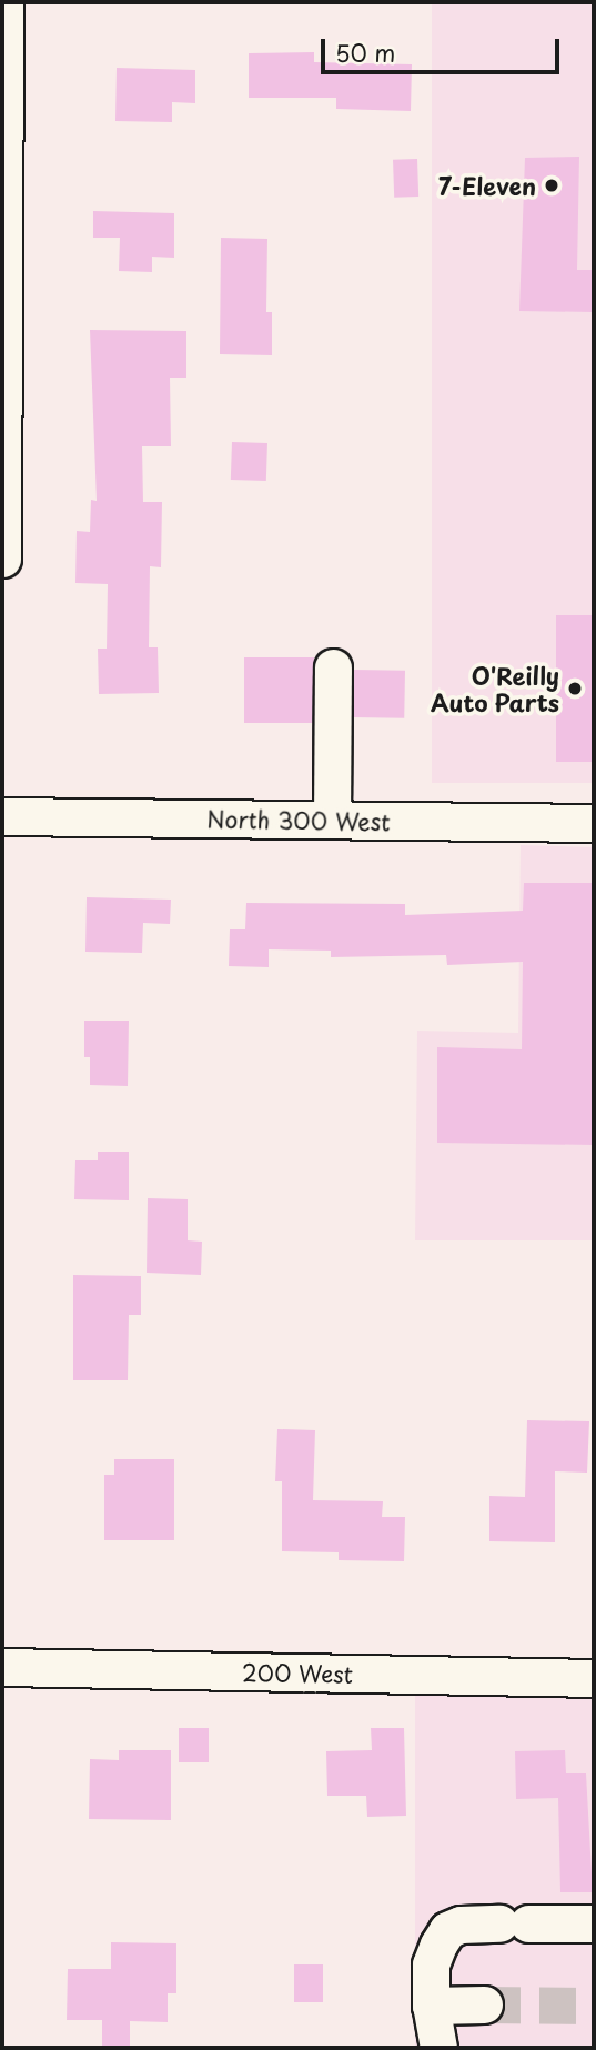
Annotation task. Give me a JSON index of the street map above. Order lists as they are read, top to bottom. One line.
{"streets":{"street":["North 300 West","200 West"]},"places":["7-Eleven","O'Reilly Auto Parts"],"scale_bar":"50 m"}
